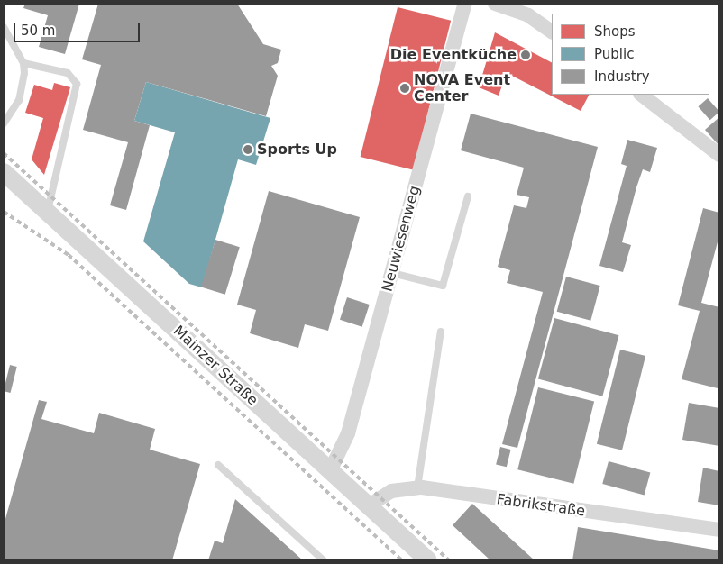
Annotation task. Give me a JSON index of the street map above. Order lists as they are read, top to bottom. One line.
{"streets":{"street":["Neuwiesenweg","Mainzer Straße","Fabrikstraße"]},"crossings":[["Neuwiesenweg","Mainzer Straße"],["Mainzer Straße","Fabrikstraße"]],"places":["Die Eventküche","NOVA Event Center","Sports Up"],"legend":["Shops","Public","Industry"],"scale_bar":"50 m"}
